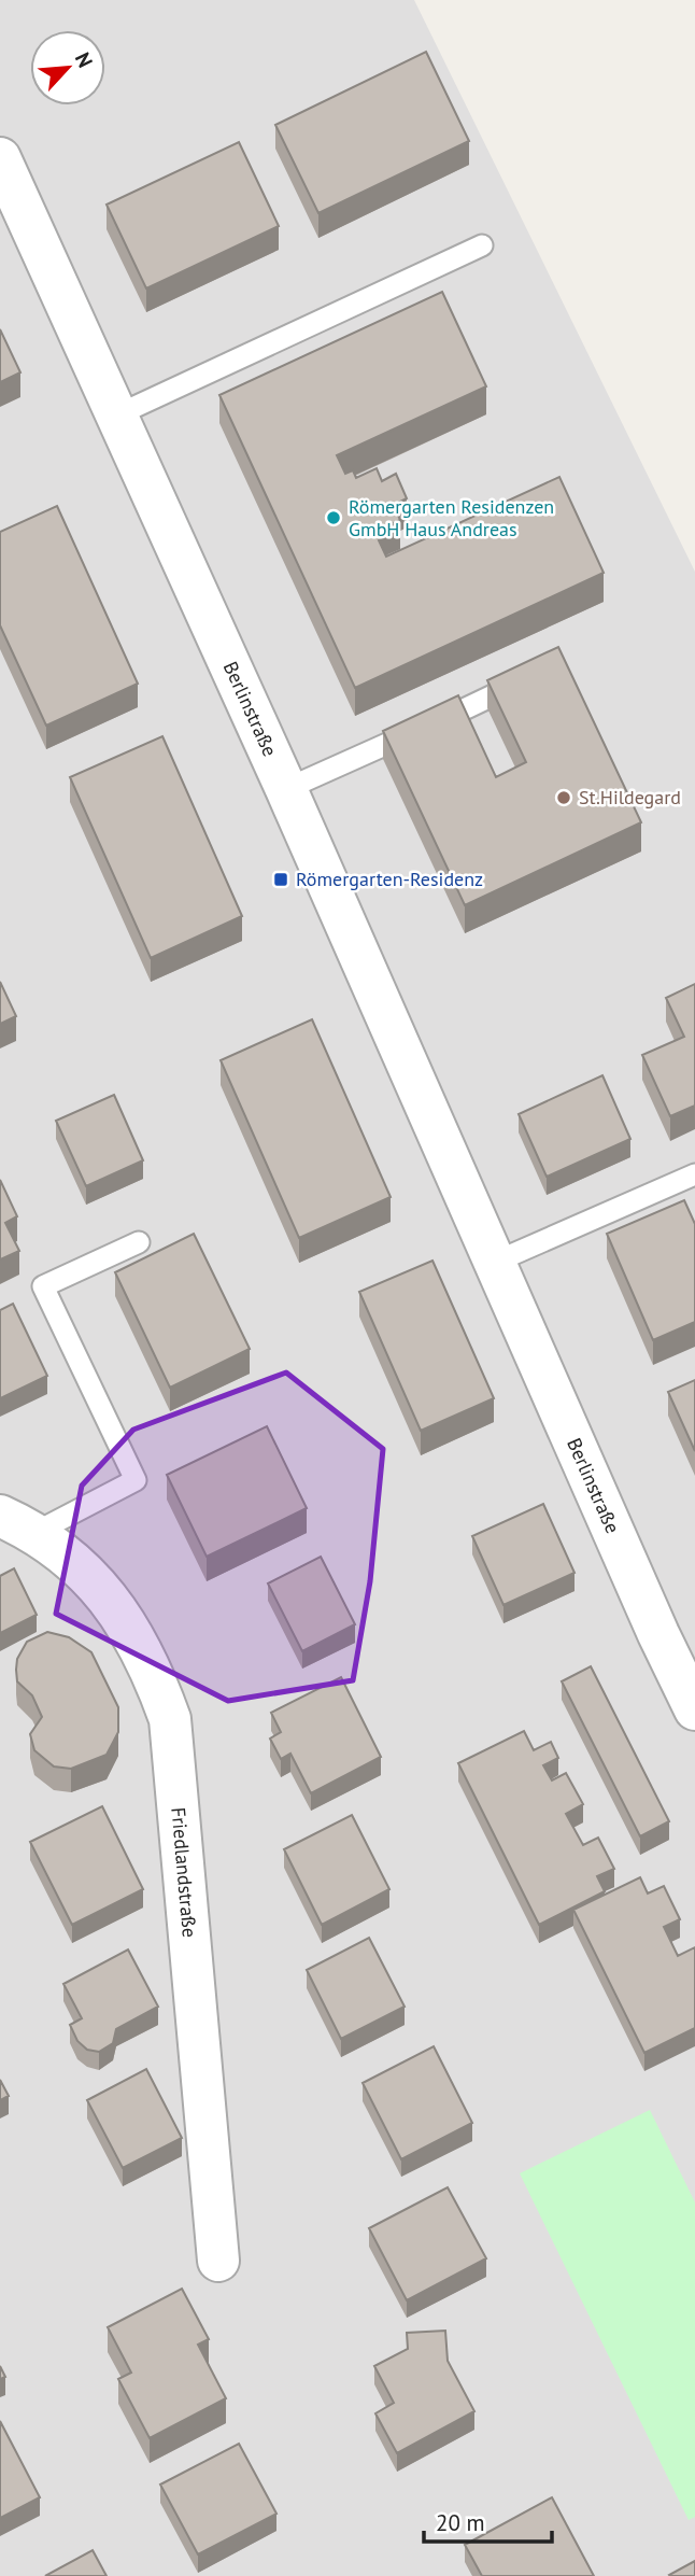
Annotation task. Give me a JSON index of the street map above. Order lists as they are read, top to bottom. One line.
{"streets":{"street":["Berlinstraße","Friedlandstraße"]},"places":{"other":["Römergarten Residenzen GmbH Haus Andreas","St.Hildegard"],"transit":["Römergarten-Residenz"]},"scale_bar":"20 m","north":"top right"}
